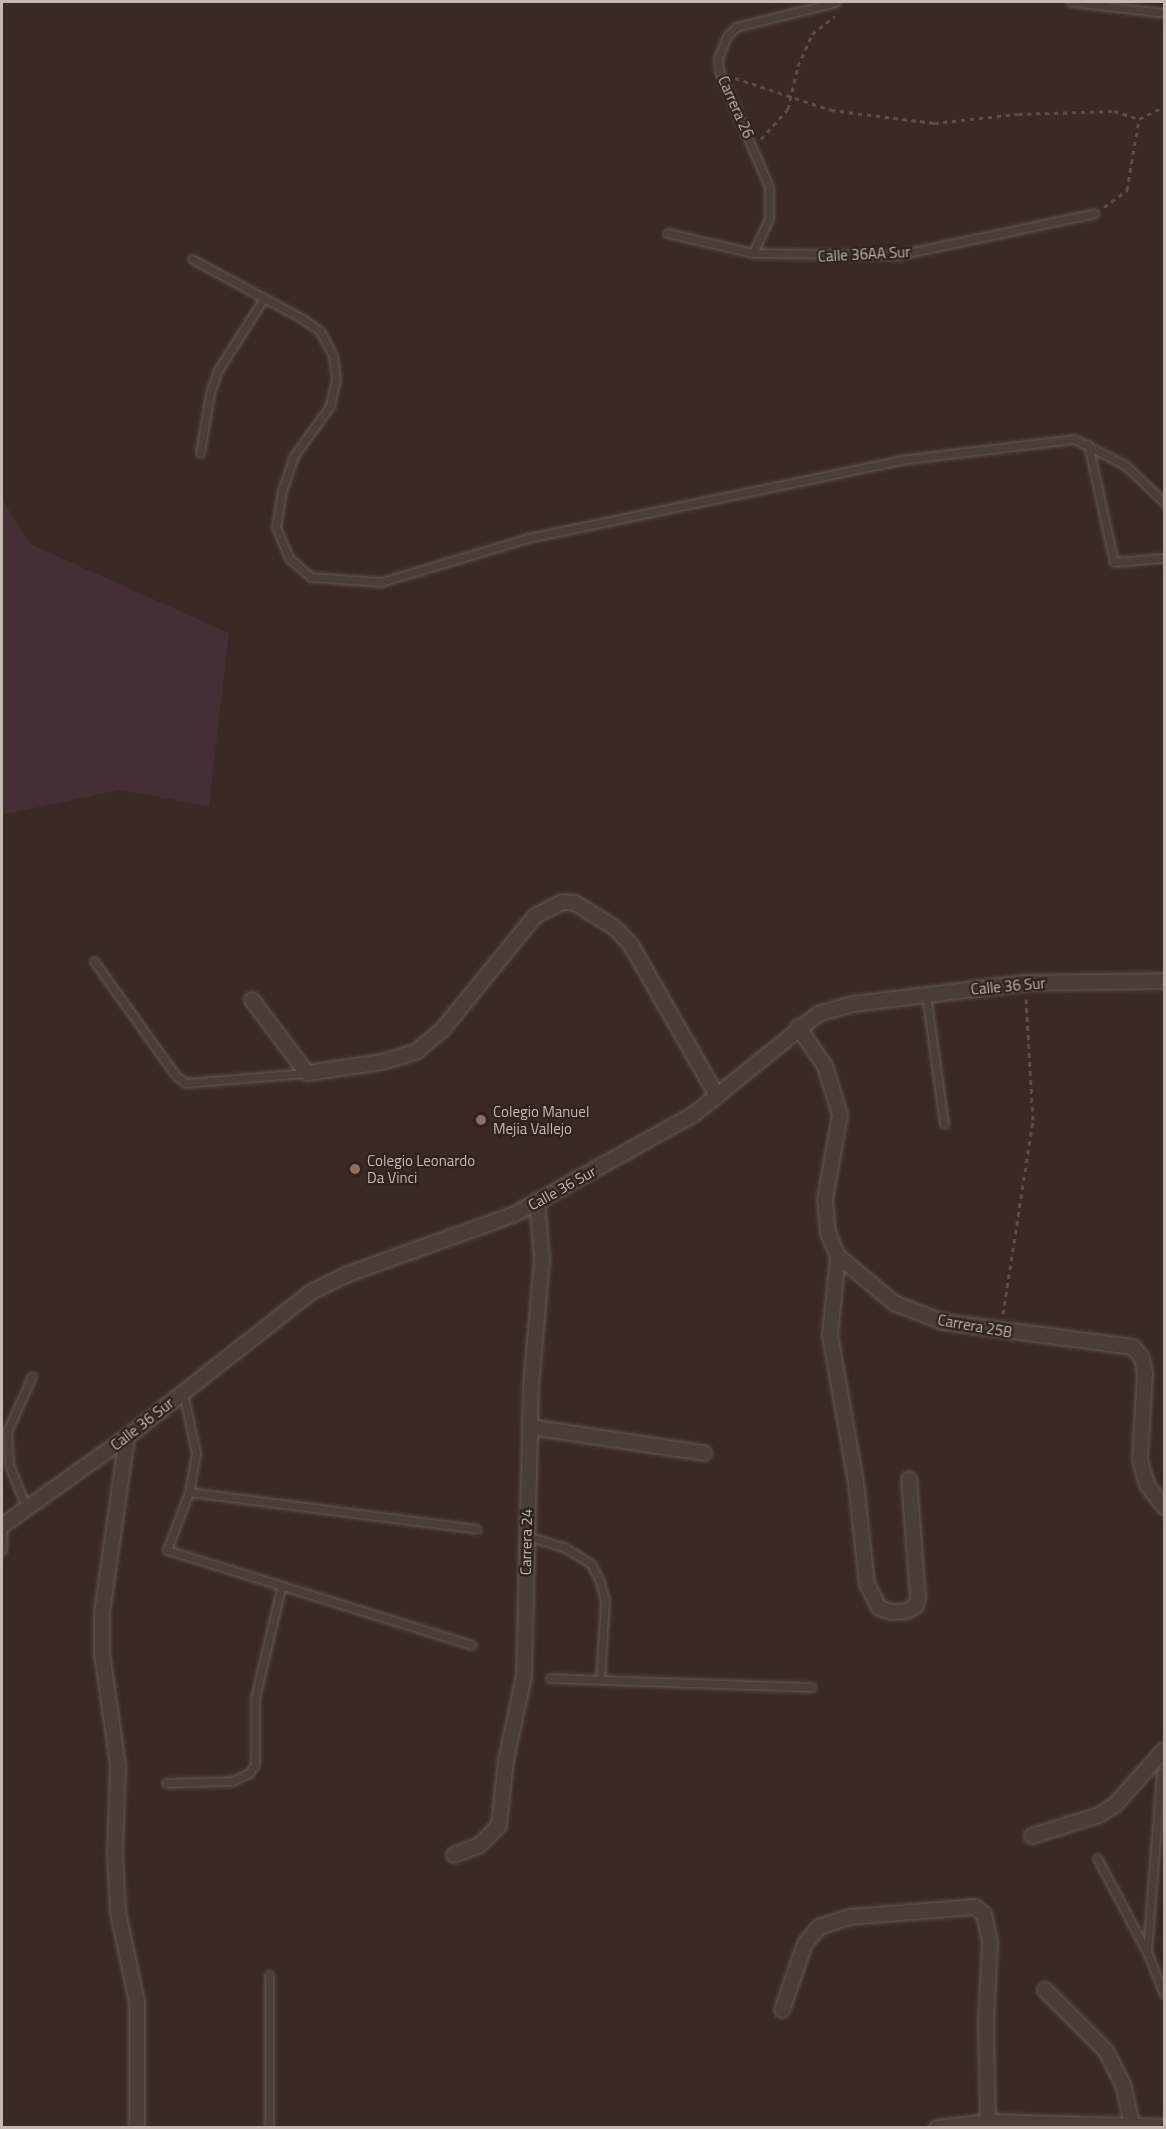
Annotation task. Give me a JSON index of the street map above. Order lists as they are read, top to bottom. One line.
{"streets":{"street":["Calle 36 Sur","Carrera 25B","Carrera 24"],"lane":["Carrera 26","Calle 36AA Sur"]},"crossings":[["Carrera 26","Calle 36AA Sur"],["Calle 36 Sur","Carrera 25B"],["Calle 36 Sur","Carrera 24"]],"places":["Colegio Manuel Mejia Vallejo","Colegio Leonardo Da Vinci"]}
